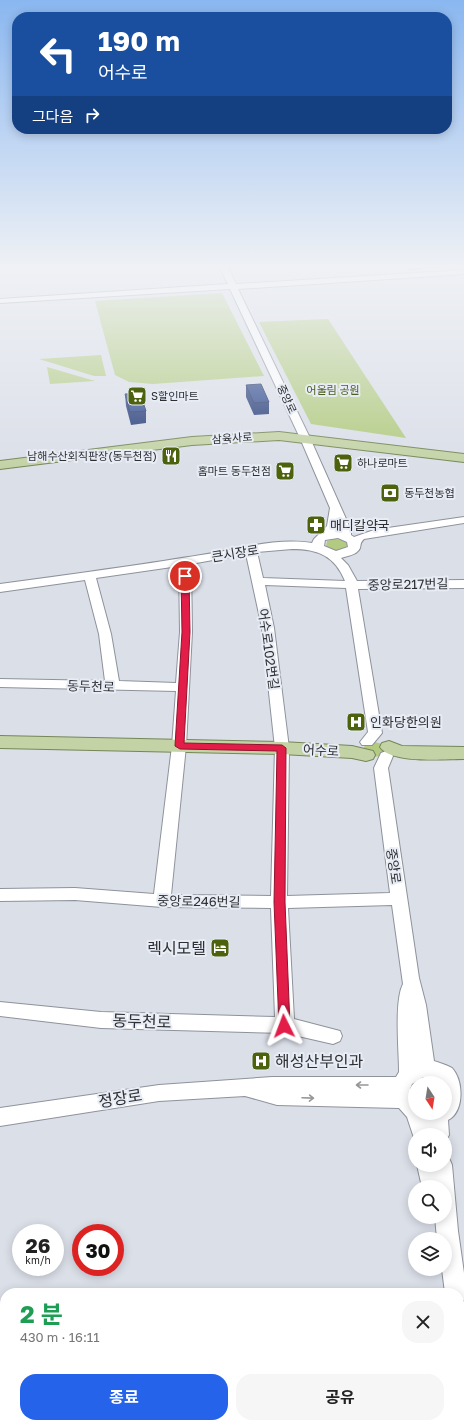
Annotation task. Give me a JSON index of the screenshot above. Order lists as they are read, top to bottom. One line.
{"streets":{"main road":["삼육사로","어수로"],"street":["중앙로","큰시장로","중앙로217번길","어수로102번길","동두천로","중앙로246번길","정장로"]},"crossings":[["중앙로","삼육사로"],["중앙로","큰시장로"],["중앙로","중앙로217번길"],["중앙로","어수로"],["중앙로","중앙로246번길"],["큰시장로","어수로102번길"],["어수로102번길","동두천로"],["어수로102번길","어수로"],["어수로102번길","중앙로246번길"]],"parks":["어울림 공원"],"places":{"supermarket":["S할인마트","하나로마트","홈마트 동두천점"],"restaurant":["남해수산회직판장(동두천점)"],"bank":["동두천농협"],"pharmacy":["매디칼약국"],"hospital":["인화당한의원","해성산부인과"],"hotel":["렉시모텔"]},"north":"bottom","page":{"turn":["190 m","어수로"],"then":"그다음","speed":"26 km/h","limit":"30","heading":["2 분","430 m · 16:11"],"buttons":["종료","공유"]}}
